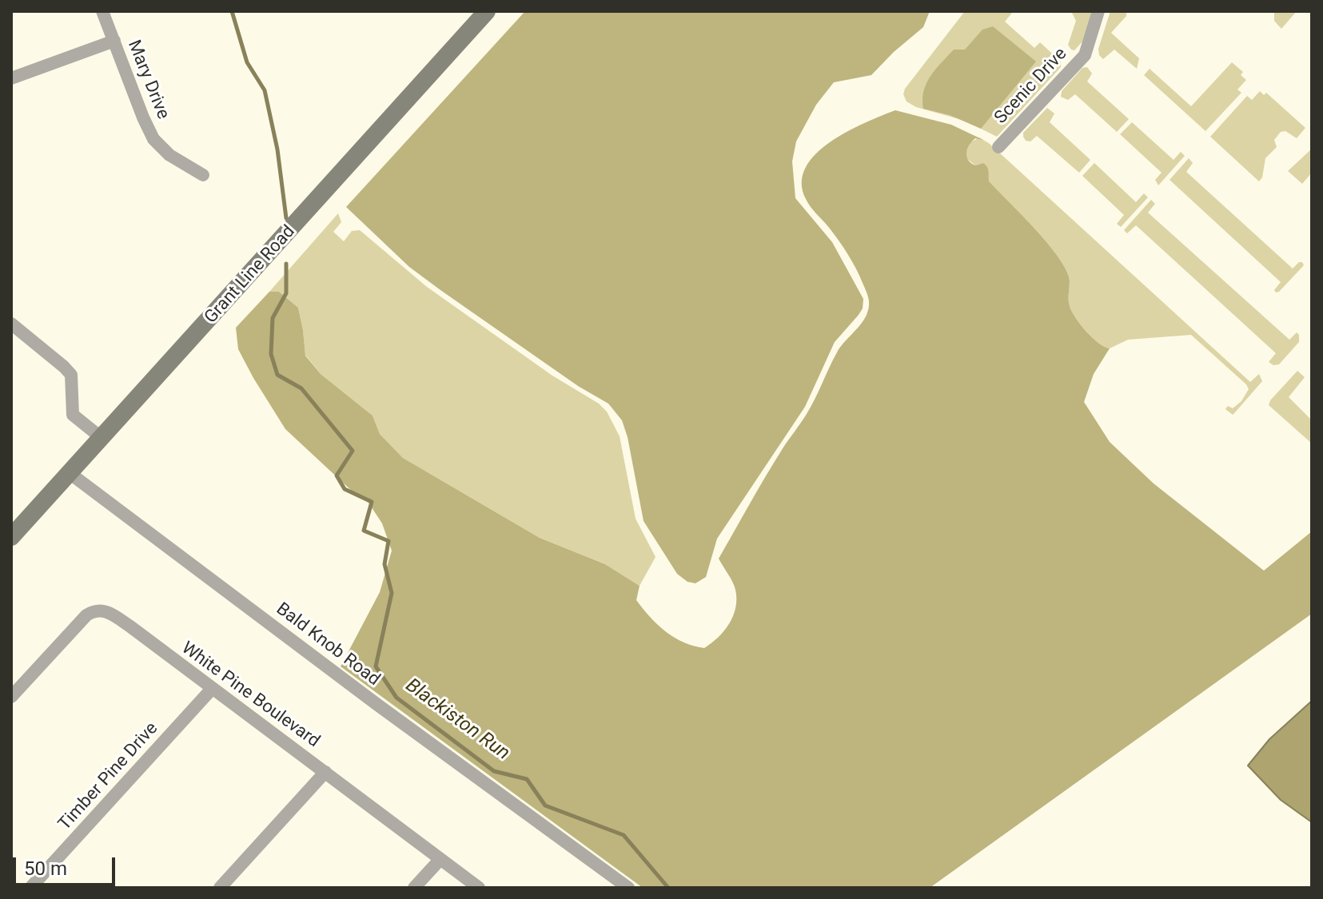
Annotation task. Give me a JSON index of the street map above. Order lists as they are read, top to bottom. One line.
{"streets":{"main road":["Grant Line Road"],"street":["Mary Drive","Scenic Drive","Bald Knob Road","White Pine Boulevard","Timber Pine Drive"]},"crossings":[["Grant Line Road","Bald Knob Road"],["White Pine Boulevard","Timber Pine Drive"]],"water":["Blackiston Run"],"scale_bar":"50 m"}
